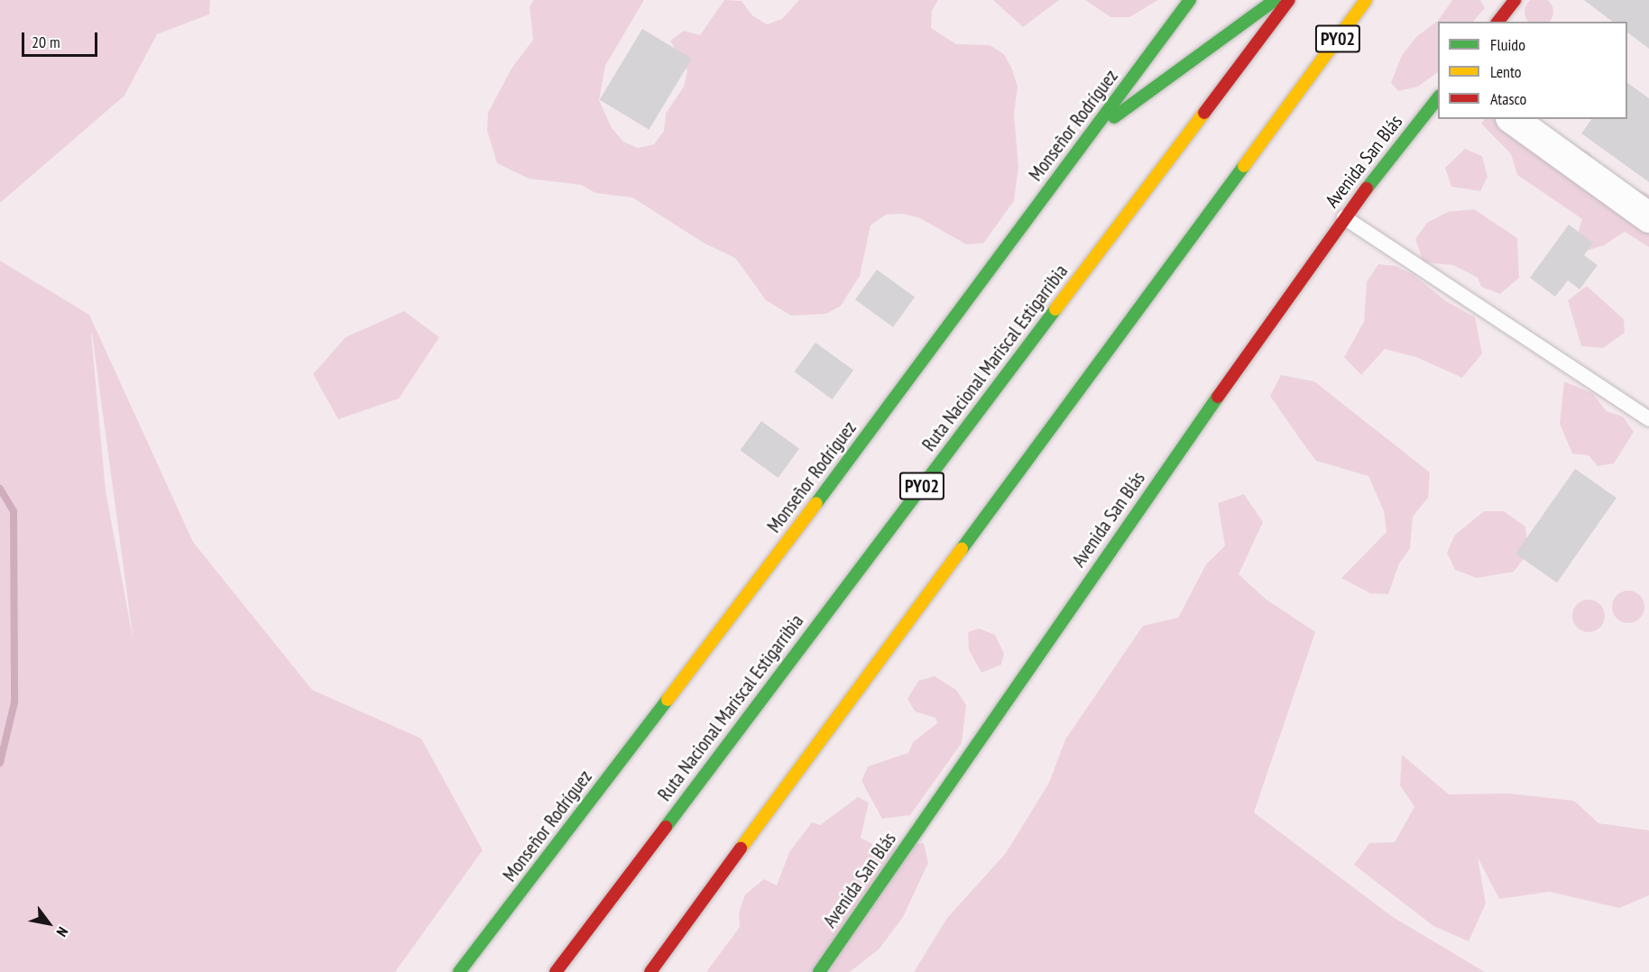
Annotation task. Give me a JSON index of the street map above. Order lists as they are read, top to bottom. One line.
{"streets":{"main road":["PY02","Monseñor Rodríguez","Avenida San Blás","Ruta Nacional Mariscal Estigarribia"]},"legend":["Fluido","Lento","Atasco"],"scale_bar":"20 m","north":"bottom right"}
